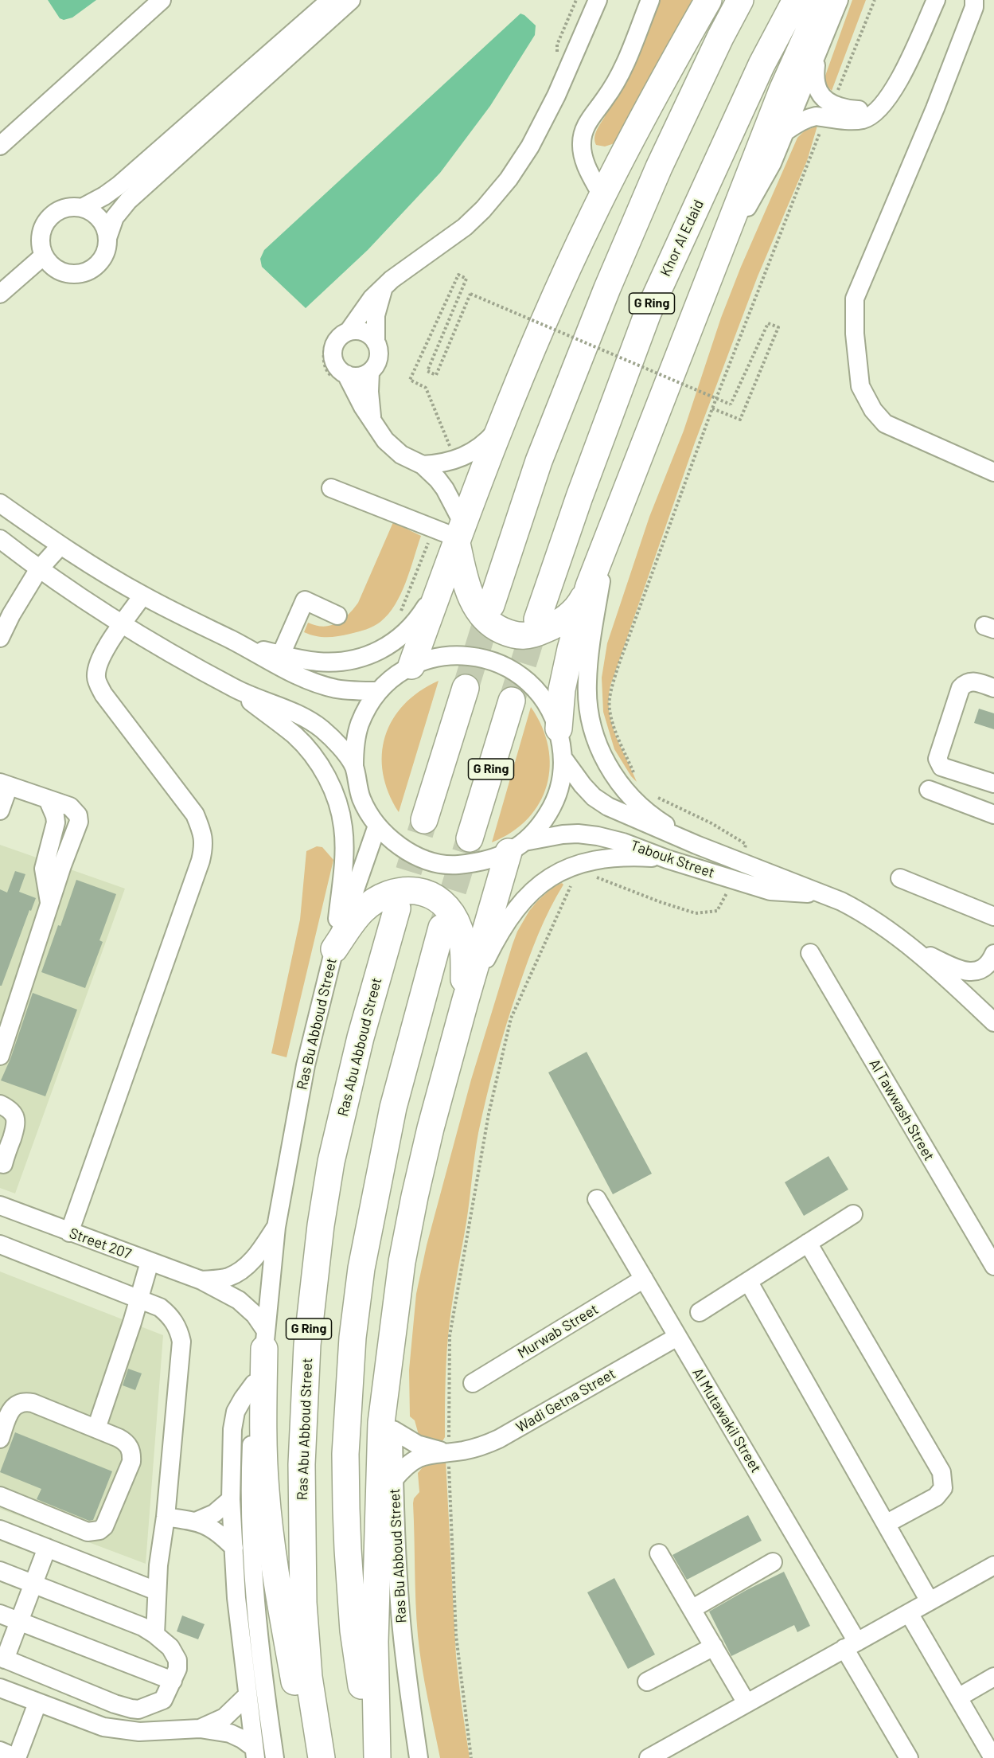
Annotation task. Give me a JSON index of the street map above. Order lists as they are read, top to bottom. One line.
{"streets":{"highway":["Khor Al Edaid","G Ring","Ras Abu Abboud Street"],"street":["Tabouk Street","Ras Bu Abboud Street","Al Tawwash Street","Street 207","Murwab Street","Wadi Getna Street","Al Mutawakil Street"]},"crossings":[["Tabouk Street","Ras Bu Abboud Street"],["Ras Bu Abboud Street","Street 207"],["Ras Bu Abboud Street","Wadi Getna Street"],["Murwab Street","Al Mutawakil Street"],["Wadi Getna Street","Al Mutawakil Street"]]}
